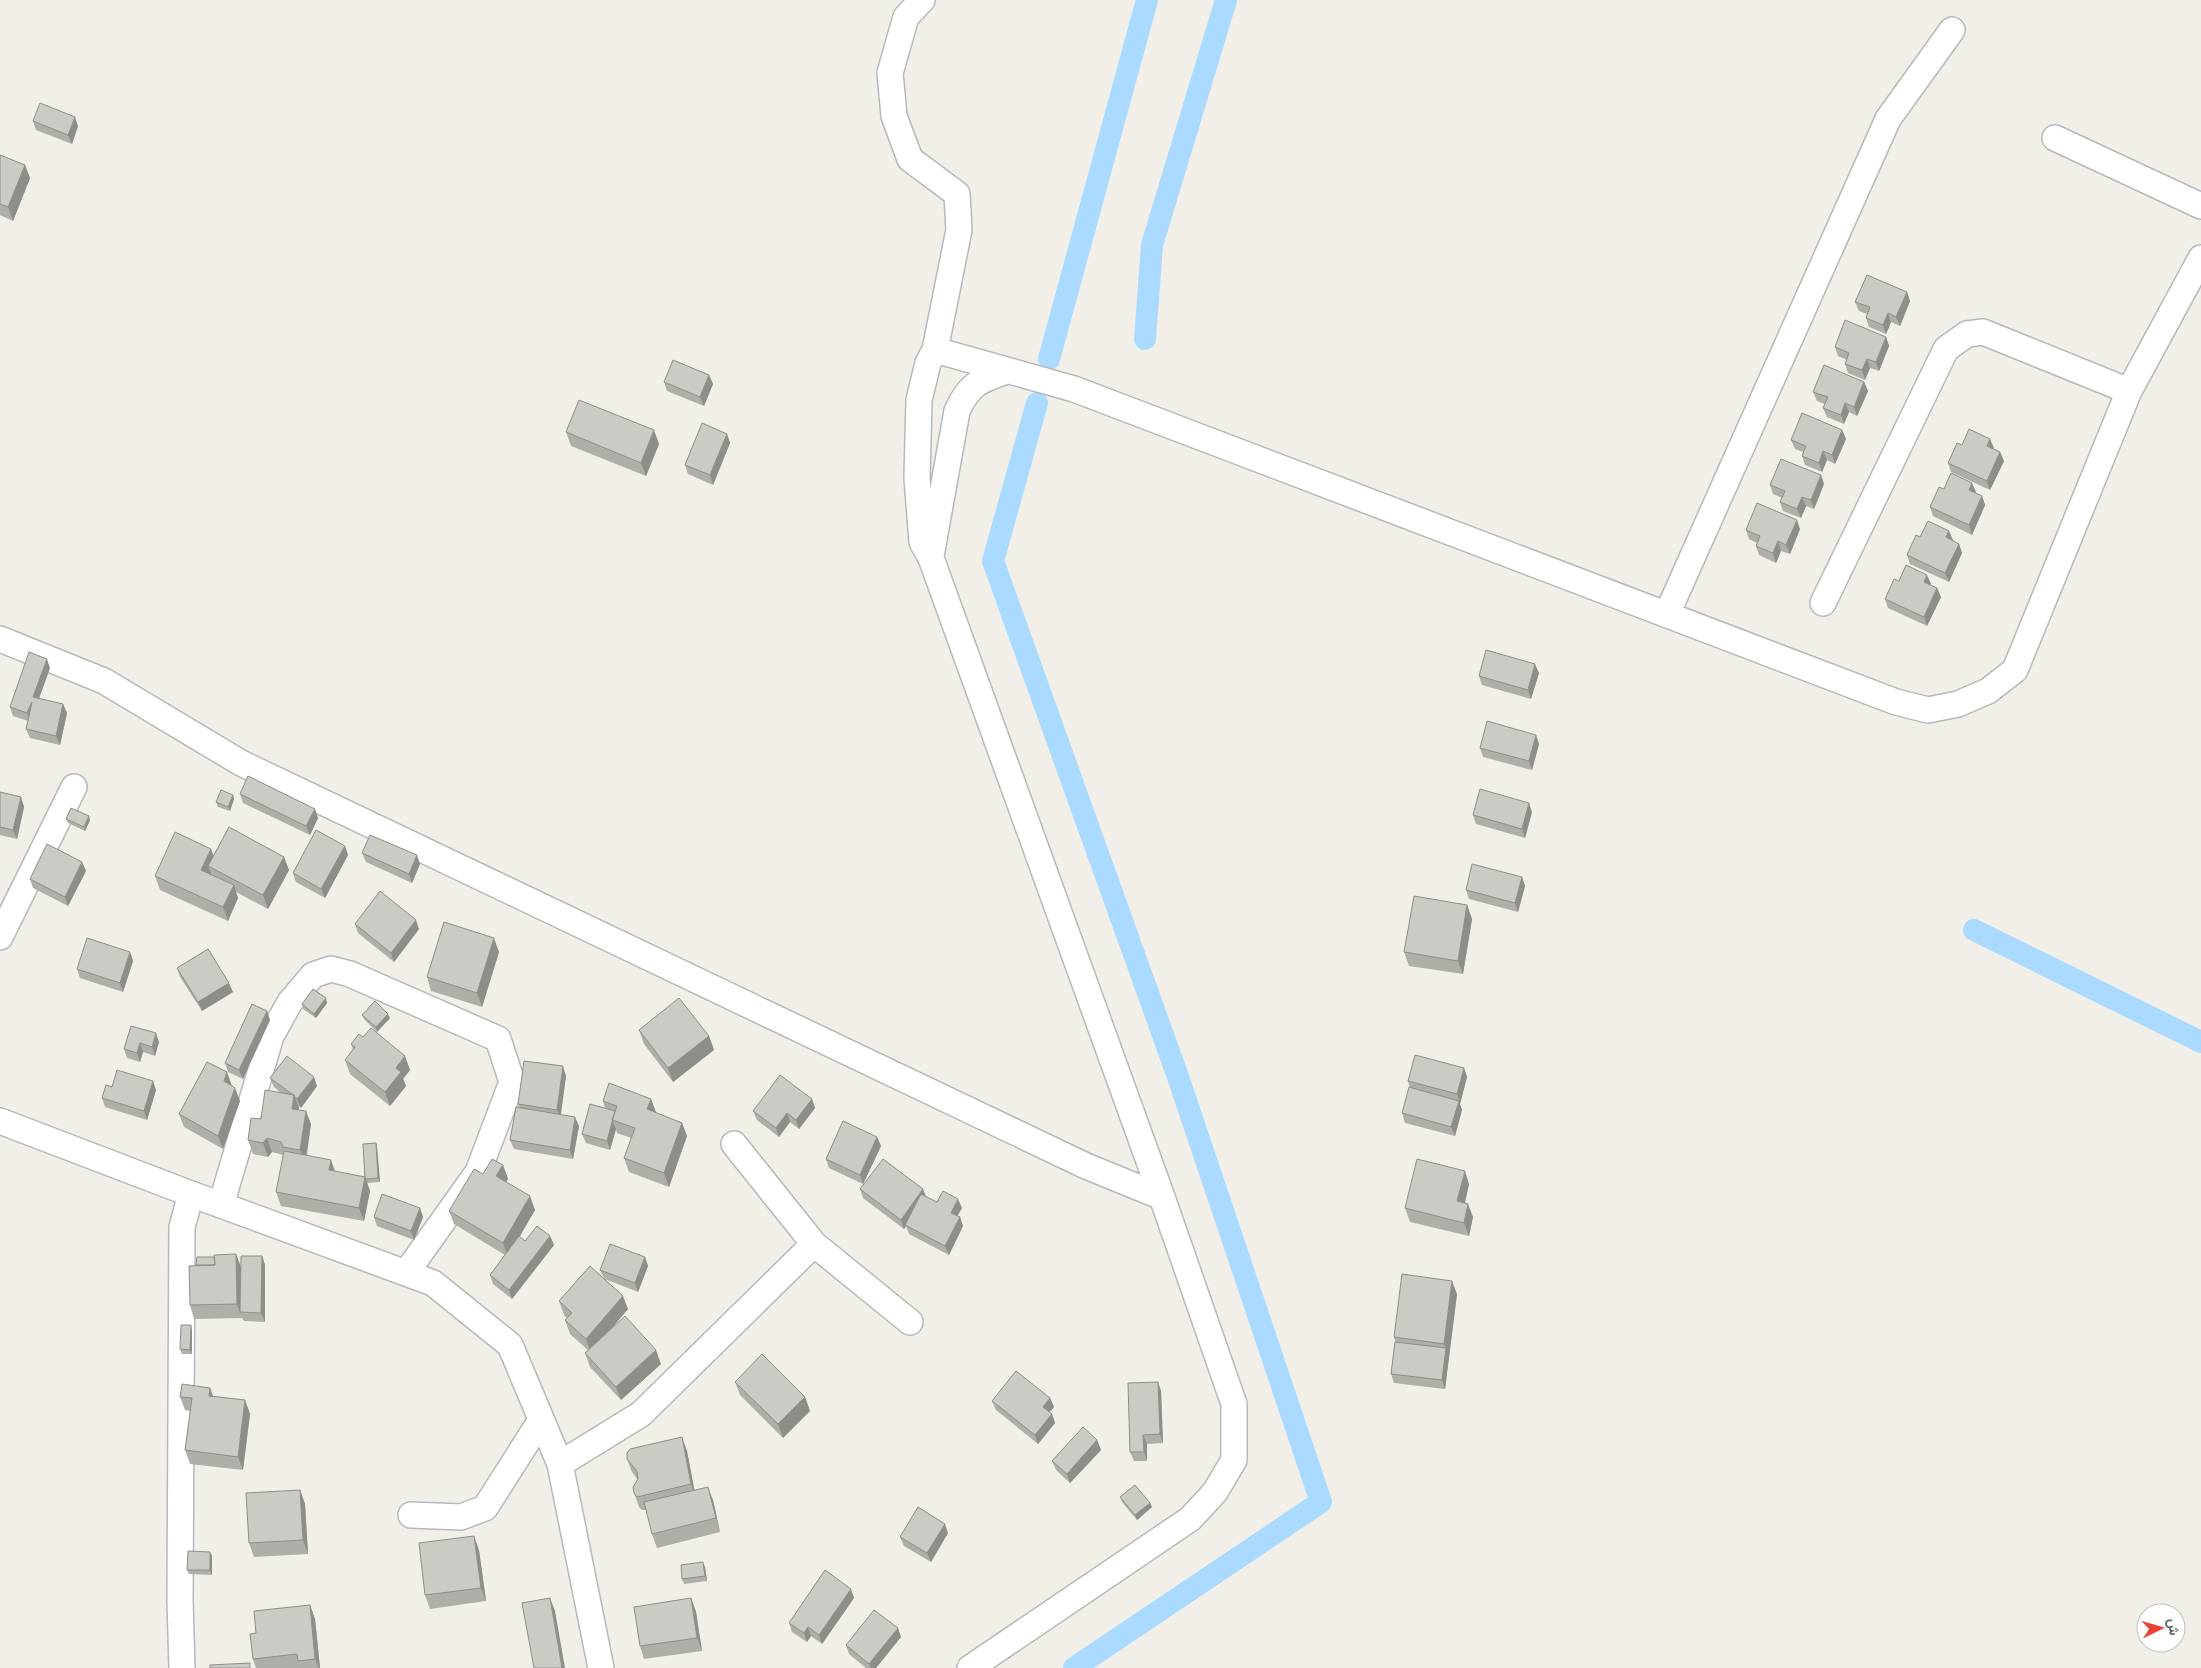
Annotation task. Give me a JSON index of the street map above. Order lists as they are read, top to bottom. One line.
{"north":"right"}
